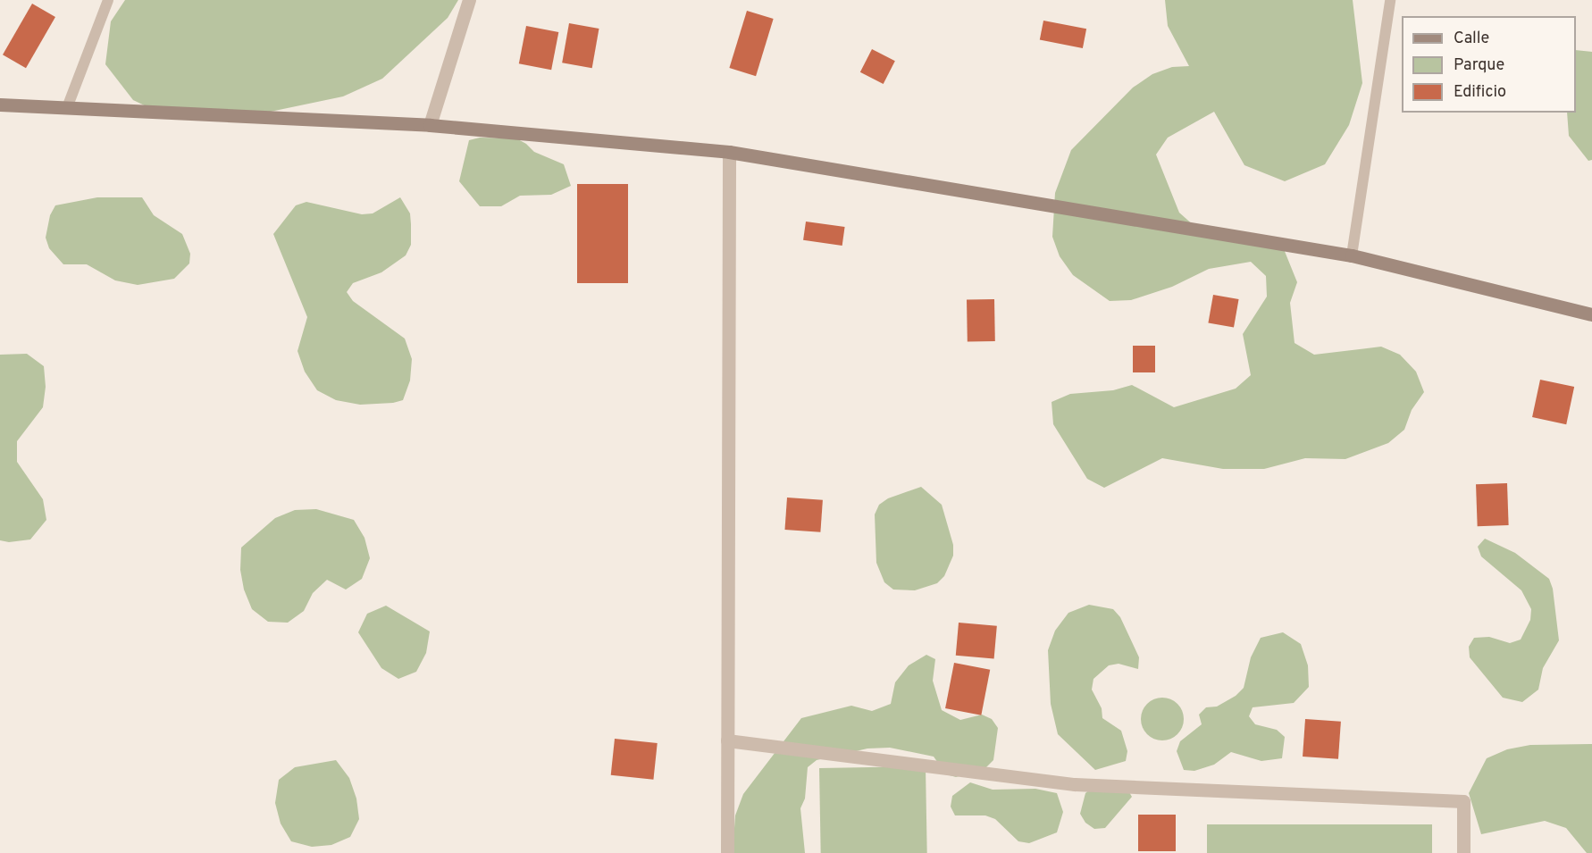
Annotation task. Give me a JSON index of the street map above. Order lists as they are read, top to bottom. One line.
{"legend":["Calle","Parque","Edificio"]}
